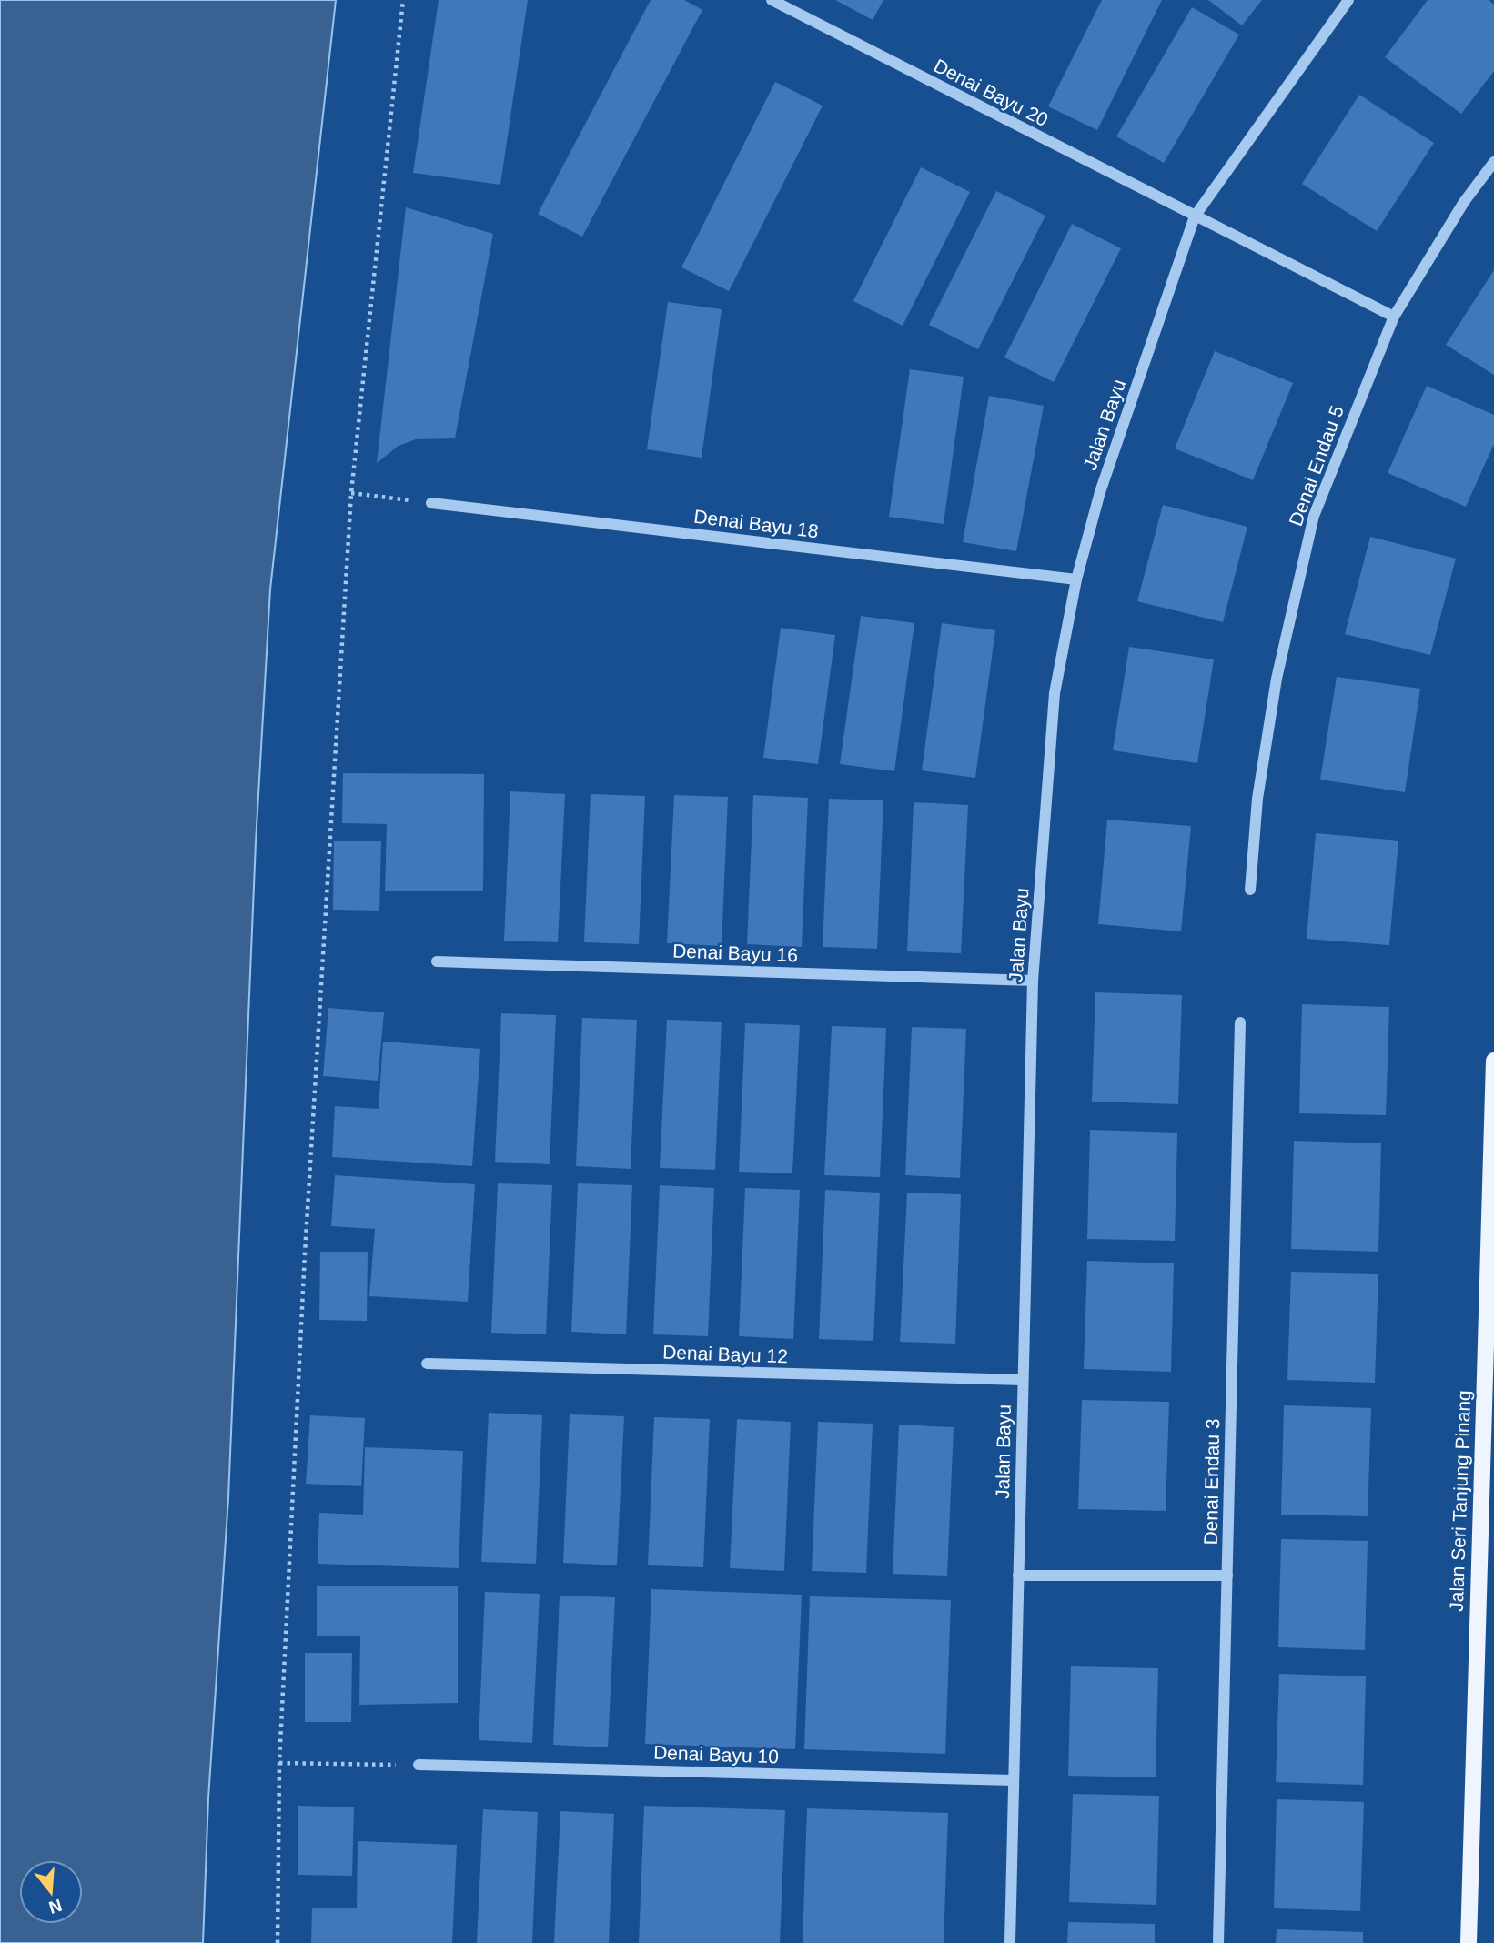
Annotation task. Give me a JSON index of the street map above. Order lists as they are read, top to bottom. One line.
{"streets":{"main road":["Jalan Seri Tanjung Pinang"],"street":["Denai Bayu 20","Jalan Bayu","Denai Endau 5","Denai Bayu 18","Denai Bayu 16","Denai Bayu 12","Denai Endau 3","Denai Bayu 10"]},"crossings":[["Denai Bayu 20","Jalan Bayu"],["Denai Bayu 20","Denai Endau 5"],["Jalan Bayu","Denai Bayu 18"],["Jalan Bayu","Denai Bayu 16"],["Jalan Bayu","Denai Bayu 12"],["Jalan Bayu","Denai Bayu 10"]],"north":"bottom"}
